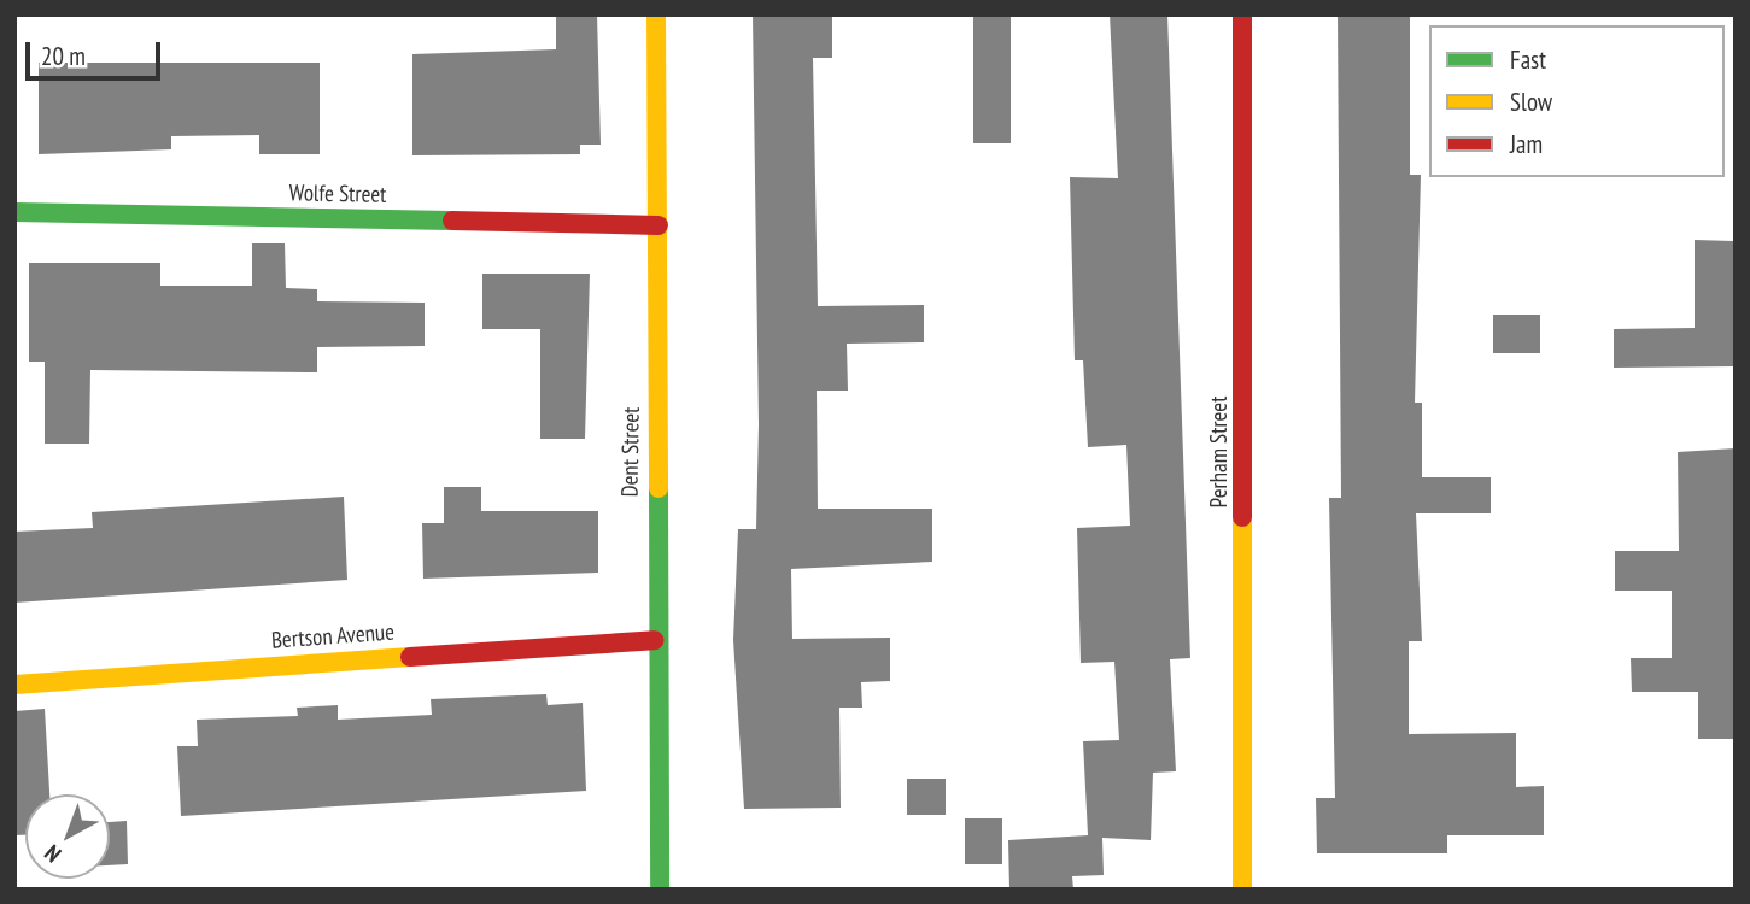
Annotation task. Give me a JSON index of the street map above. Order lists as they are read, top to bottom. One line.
{"streets":{"street":["Wolfe Street","Dent Street","Perham Street","Bertson Avenue"]},"crossings":[["Wolfe Street","Dent Street"],["Dent Street","Bertson Avenue"]],"legend":["Fast","Slow","Jam"],"scale_bar":"20 m","north":"bottom left"}
